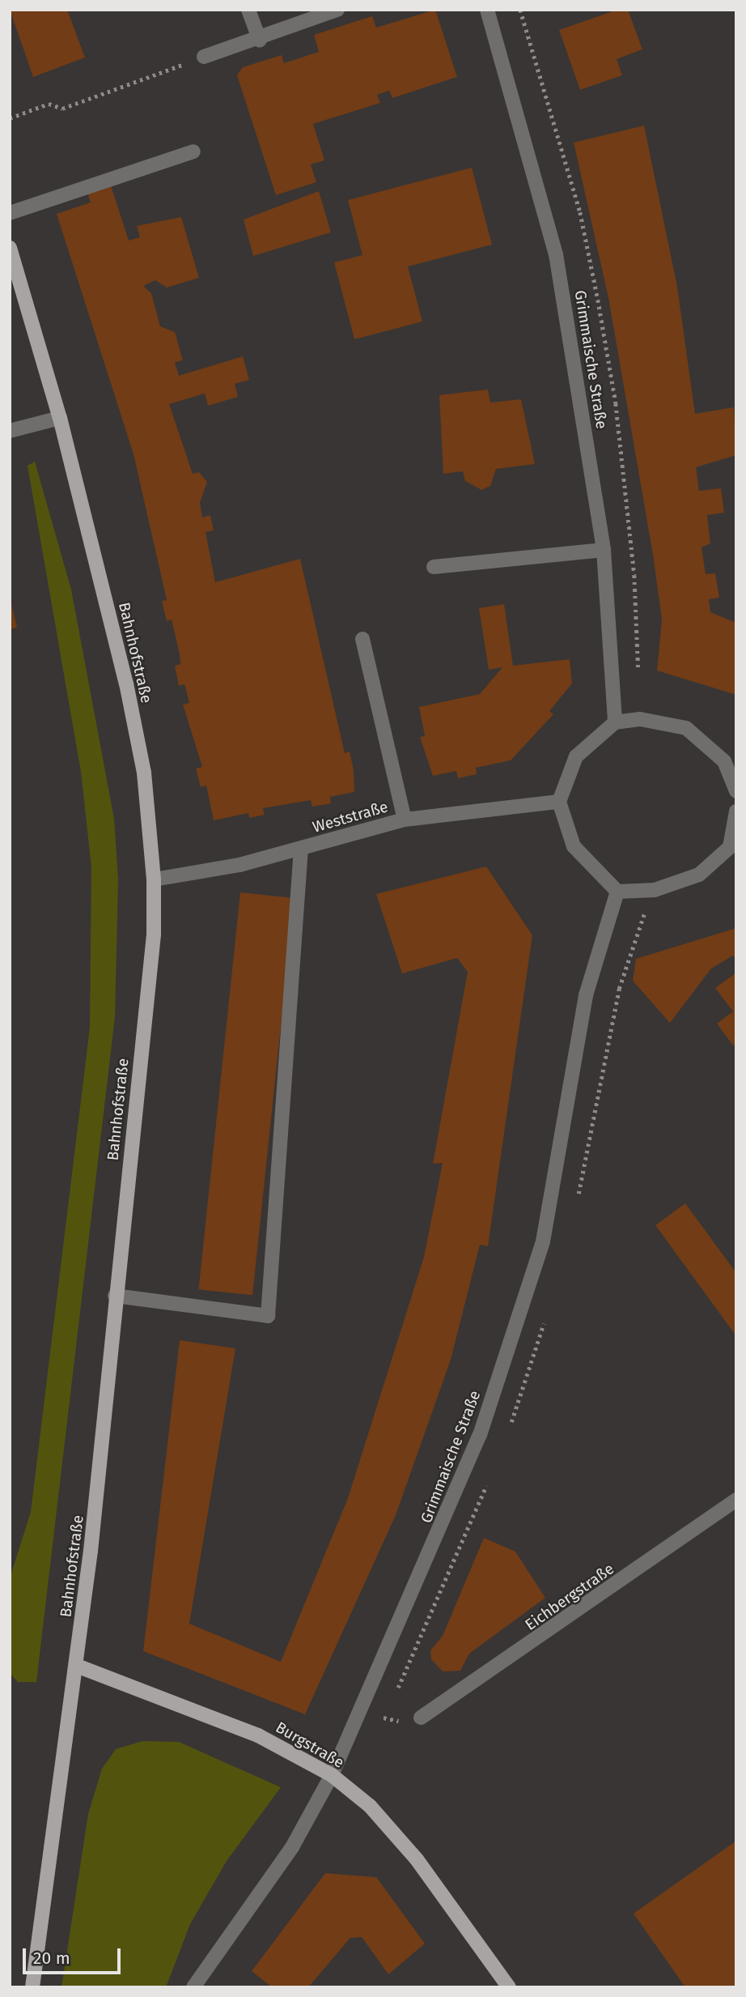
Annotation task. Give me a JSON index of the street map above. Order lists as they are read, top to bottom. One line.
{"streets":{"main road":["Bahnhofstraße","Burgstraße"],"street":["Grimmaische Straße","Weststraße","Eichbergstraße"]},"crossings":[["Grimmaische Straße","Burgstraße"],["Bahnhofstraße","Weststraße"],["Bahnhofstraße","Burgstraße"]],"scale_bar":"20 m"}
